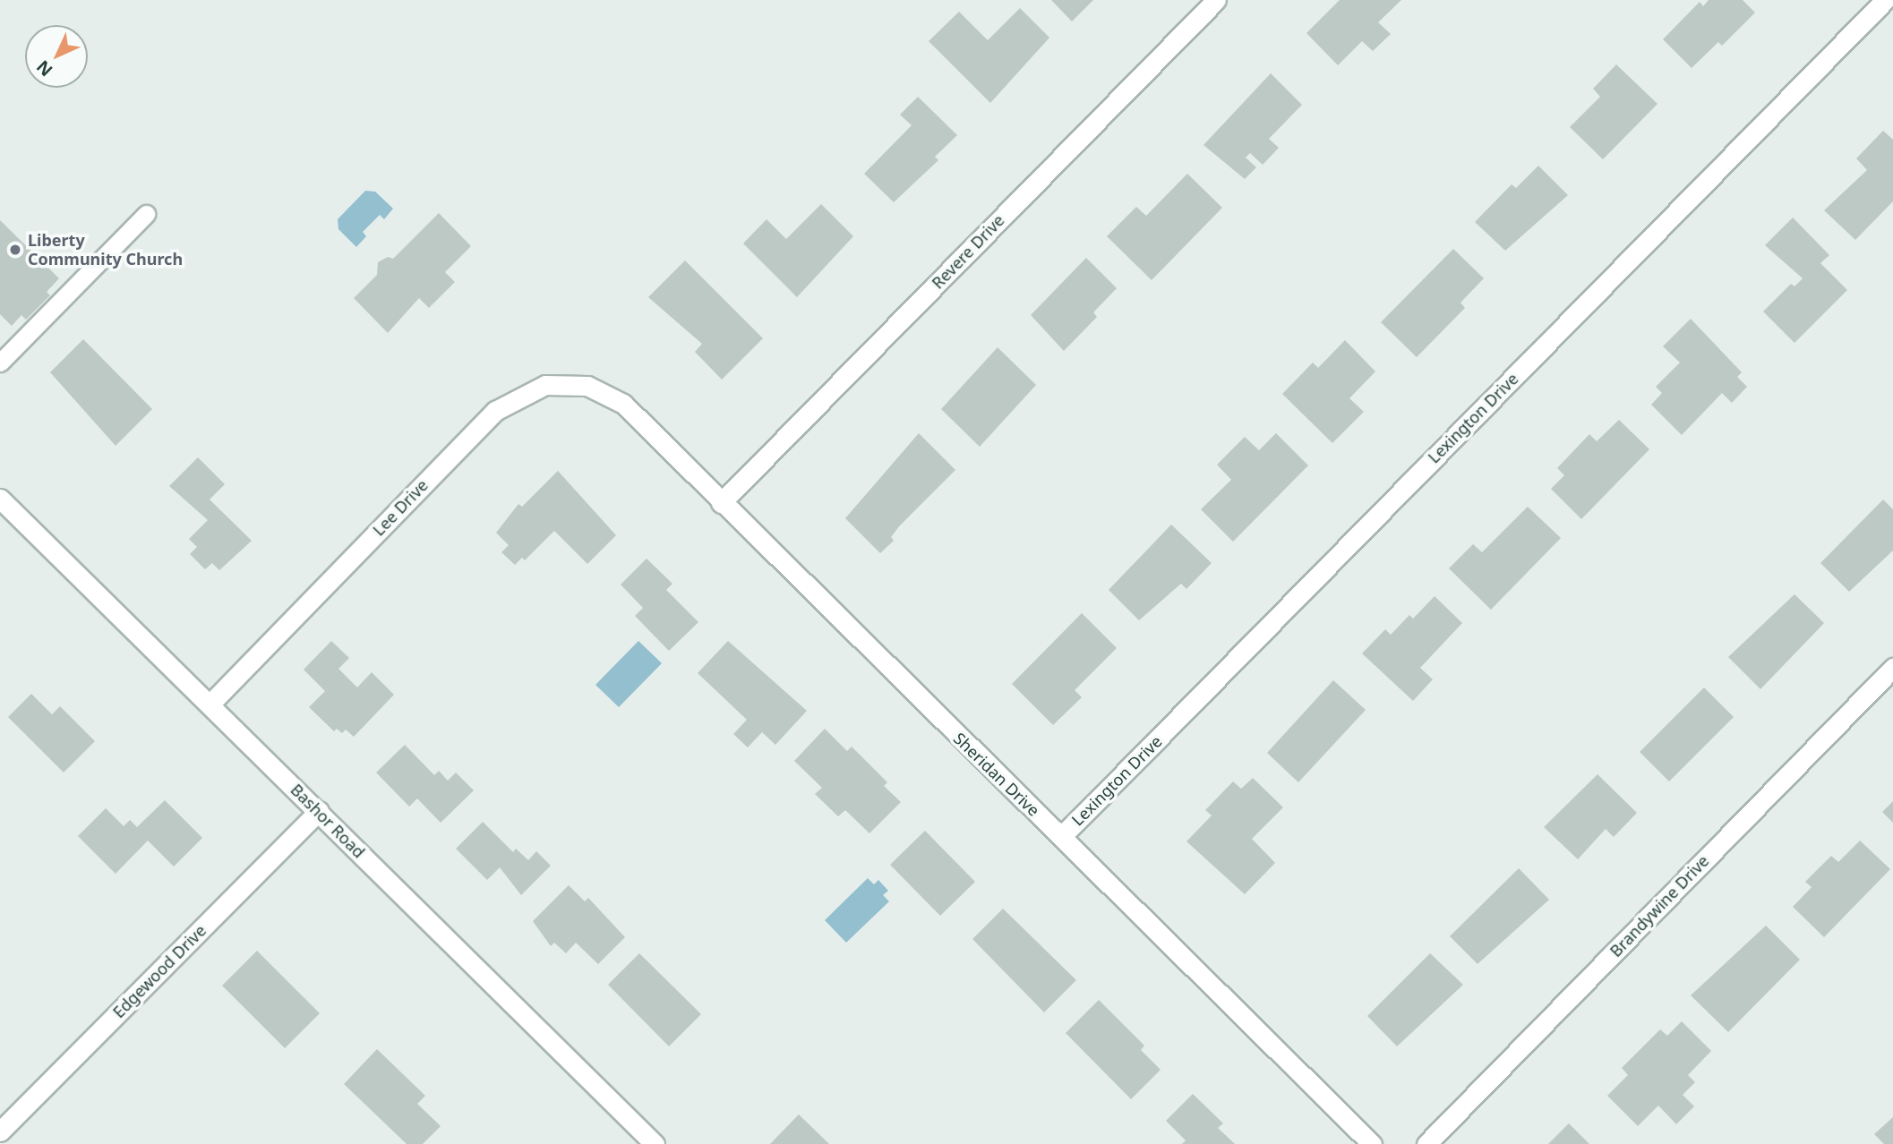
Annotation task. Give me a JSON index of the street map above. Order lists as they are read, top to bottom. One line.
{"streets":{"street":["Revere Drive","Lexington Drive","Lee Drive","Sheridan Drive","Bashor Road","Brandywine Drive","Edgewood Drive"]},"crossings":[["Revere Drive","Sheridan Drive"],["Lexington Drive","Sheridan Drive"],["Lee Drive","Sheridan Drive"],["Lee Drive","Bashor Road"],["Bashor Road","Edgewood Drive"]],"places":["Liberty Community Church"],"north":"bottom left"}
